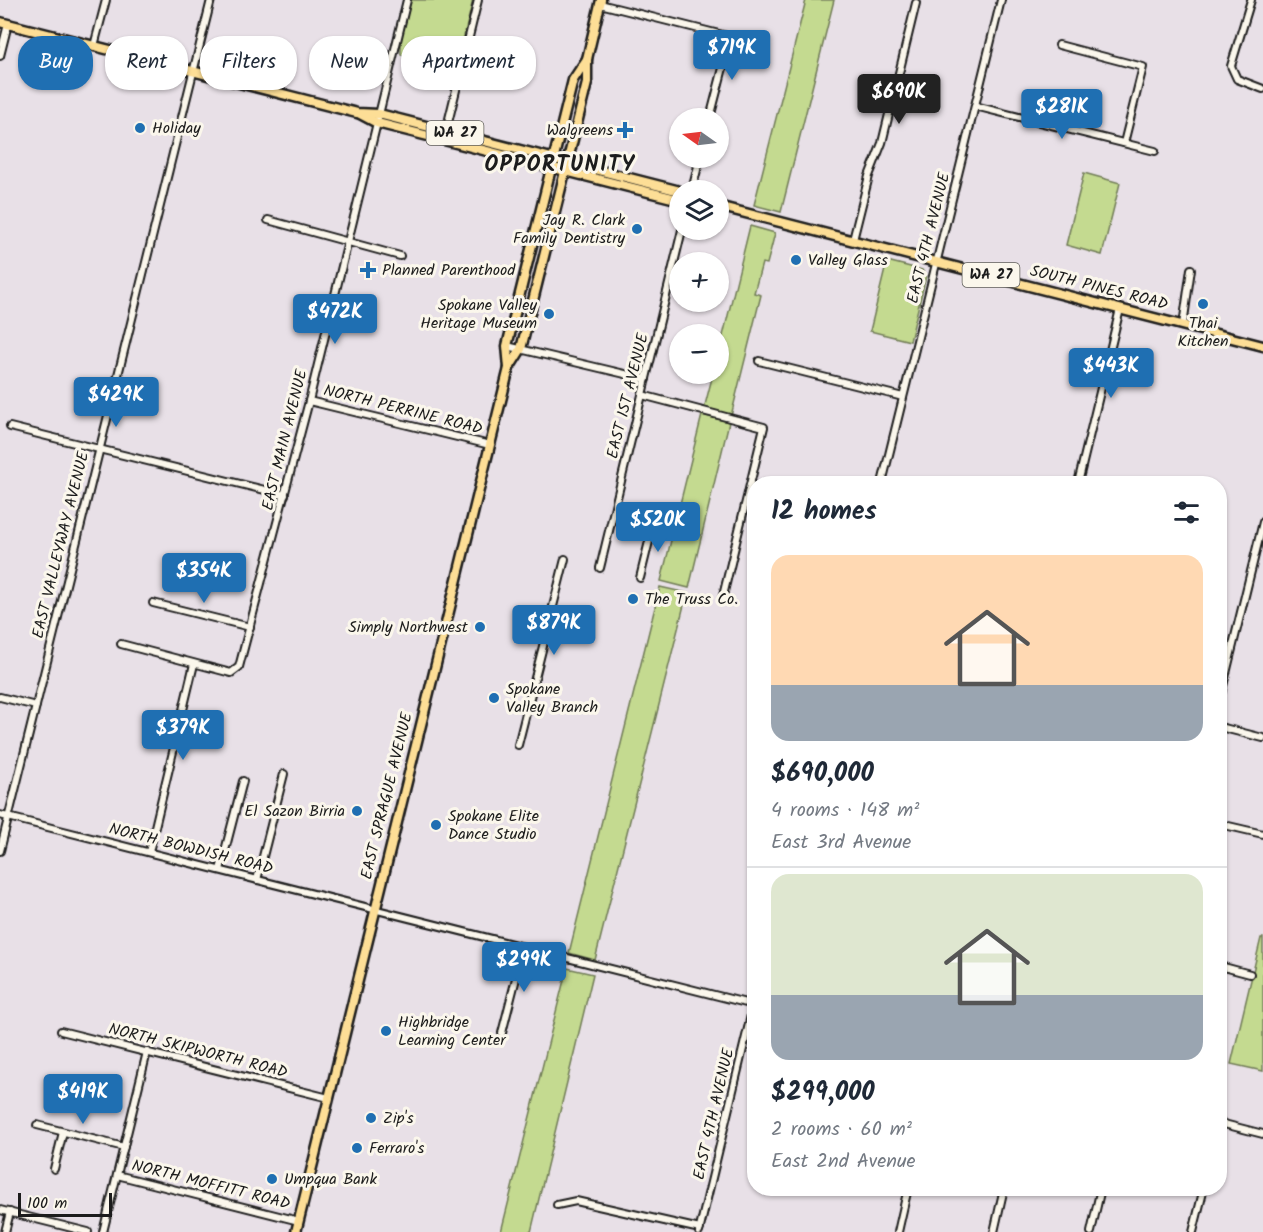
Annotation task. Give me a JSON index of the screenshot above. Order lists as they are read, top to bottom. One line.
{"streets":{"main road":["WA 27","SOUTH PINES ROAD","EAST SPRAGUE AVENUE"],"street":["EAST 4TH AVENUE","EAST 1ST AVENUE","NORTH PERRINE ROAD","EAST MAIN AVENUE","EAST VALLEYWAY AVENUE","NORTH BOWDISH ROAD","NORTH SKIPWORTH ROAD","NORTH MOFFITT ROAD"]},"crossings":[["WA 27","EAST MAIN AVENUE"],["WA 27","EAST VALLEYWAY AVENUE"],["WA 27","EAST SPRAGUE AVENUE"],["EAST 4TH AVENUE","SOUTH PINES ROAD"],["NORTH PERRINE ROAD","EAST MAIN AVENUE"],["NORTH PERRINE ROAD","EAST SPRAGUE AVENUE"],["EAST VALLEYWAY AVENUE","NORTH BOWDISH ROAD"],["EAST SPRAGUE AVENUE","NORTH BOWDISH ROAD"],["EAST SPRAGUE AVENUE","NORTH SKIPWORTH ROAD"],["EAST SPRAGUE AVENUE","NORTH MOFFITT ROAD"]],"districts":["OPPORTUNITY"],"places":{"other":["Holiday","Jay R. Clark Family Dentistry","Valley Glass","Thai Kitchen","Spokane Valley Heritage Museum","The Truss Co.","Simply Northwest","Spokane Valley Branch","El Sazon Birria","Spokane Elite Dance Studio","Highbridge Learning Center","Zip's","Ferraro's","Umpqua Bank"],"health":["Walgreens","Planned Parenthood"]},"scale_bar":"100 m","north":"left","page":{"price":["$719K","$690K","$281K","$472K","$443K","$429K","$520K","$354K","$879K","$379K","$299K","$419K"],"chip":["Buy","Rent","Filters","New","Apartment"],"map_buttons":["+","−"],"heading":"12 homes","list":[{"name":"$690,000","note":"4 rooms · 148 m² · East 3rd Avenue"},{"name":"$299,000","note":"2 rooms · 60 m² · East 2nd Avenue"}],"scale":"100 m"}}
